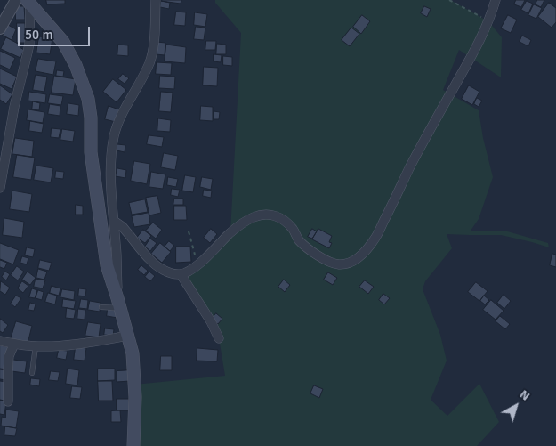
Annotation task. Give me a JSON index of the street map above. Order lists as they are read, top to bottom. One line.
{"scale_bar":"50 m","north":"top right"}
